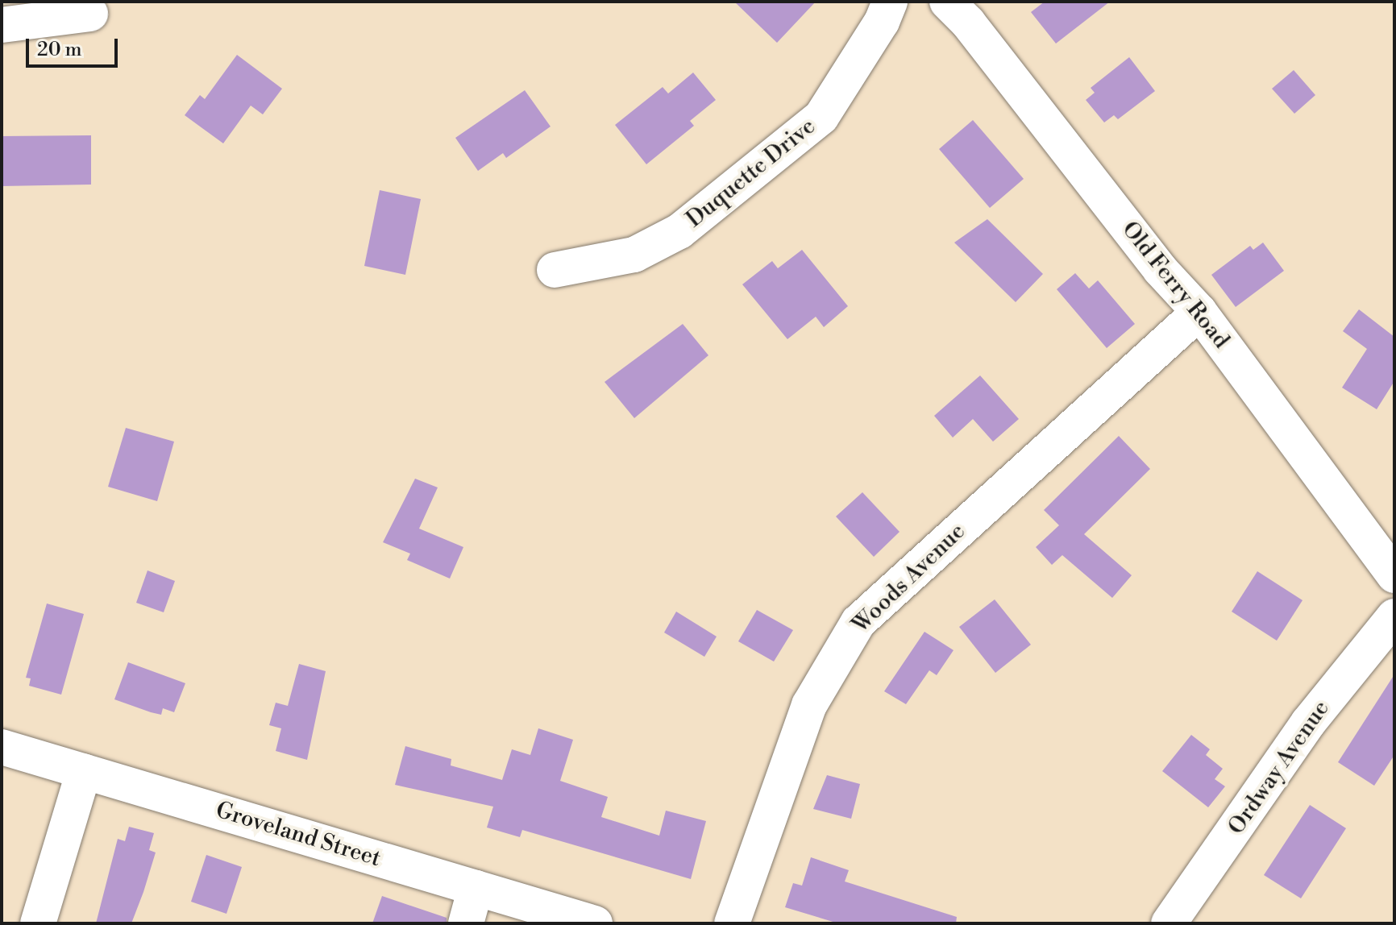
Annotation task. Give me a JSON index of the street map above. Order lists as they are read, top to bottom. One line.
{"streets":{"street":["Duquette Drive","Old Ferry Road","Woods Avenue","Ordway Avenue","Groveland Street"]},"crossings":[["Old Ferry Road","Woods Avenue"]],"scale_bar":"20 m"}
